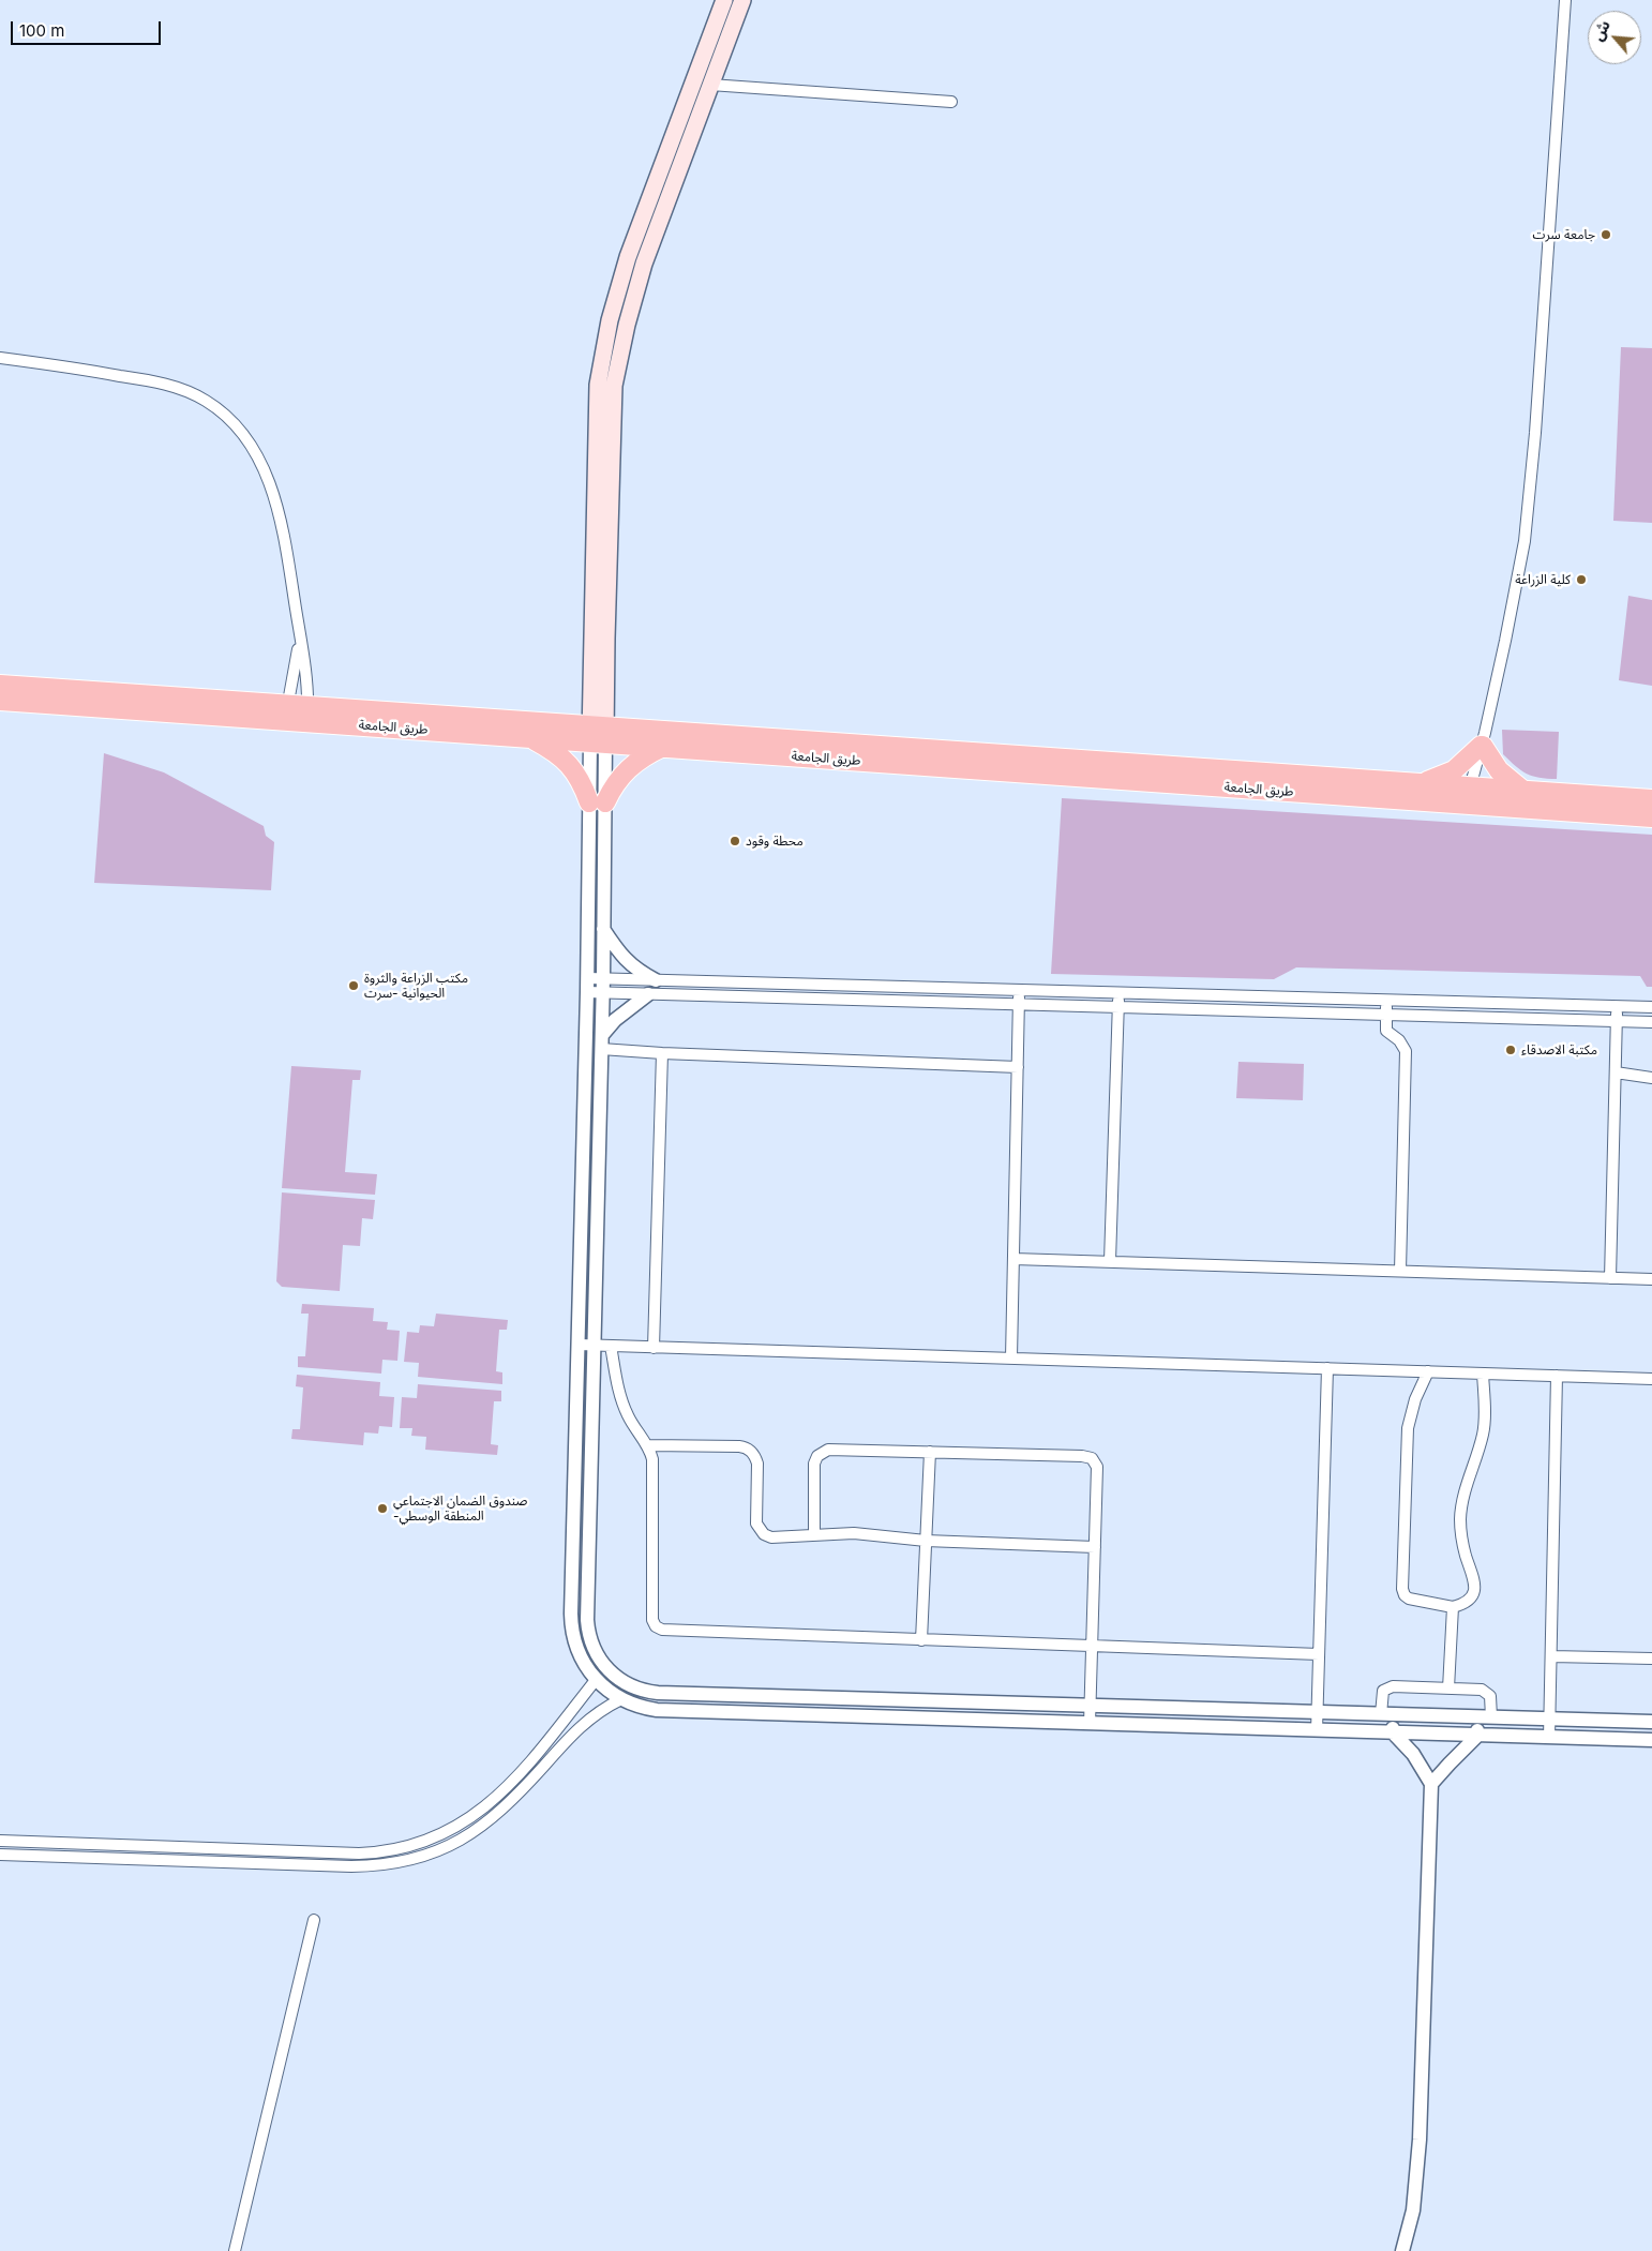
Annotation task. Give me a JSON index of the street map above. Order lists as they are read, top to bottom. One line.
{"streets":{"highway":["طريق الجامعة"]},"places":["جامعة سرت","كلية الزراعة","محطة وقود","مكتب الزراعة والثروة الحيوانية -سرت","مكتبة الاصدقاء","صندوق الضمان الاجتماعي -المنطقة الوسطي"],"scale_bar":"100 m","north":"top left"}
